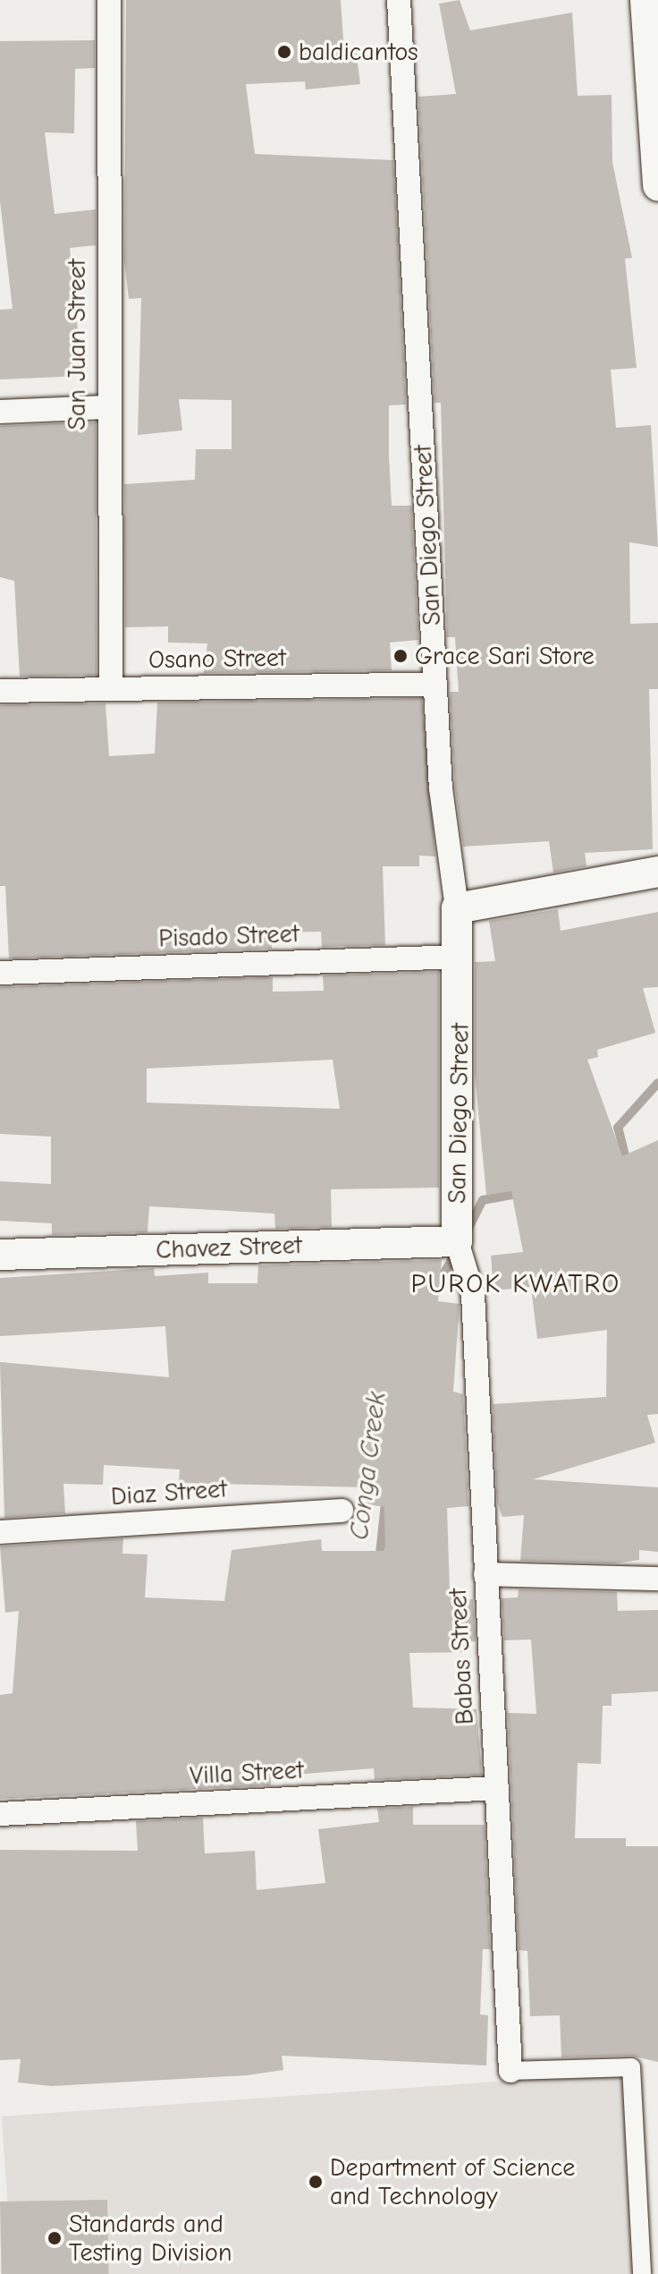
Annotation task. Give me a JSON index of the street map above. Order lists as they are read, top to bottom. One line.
{"streets":{"street":["San Juan Street","San Diego Street","Osano Street","Pisado Street","Chavez Street","Diaz Street","Babas Street","Villa Street"]},"crossings":[["San Juan Street","Osano Street"],["San Diego Street","Osano Street"],["San Diego Street","Pisado Street"],["San Diego Street","Chavez Street"],["San Diego Street","Babas Street"],["Chavez Street","Babas Street"],["Babas Street","Villa Street"]],"districts":["PUROK KWATRO"],"water":["Conga Creek"],"places":["baldicantos","Grace Sari Store","Department of Science and Technology","Standards and Testing Division"]}
